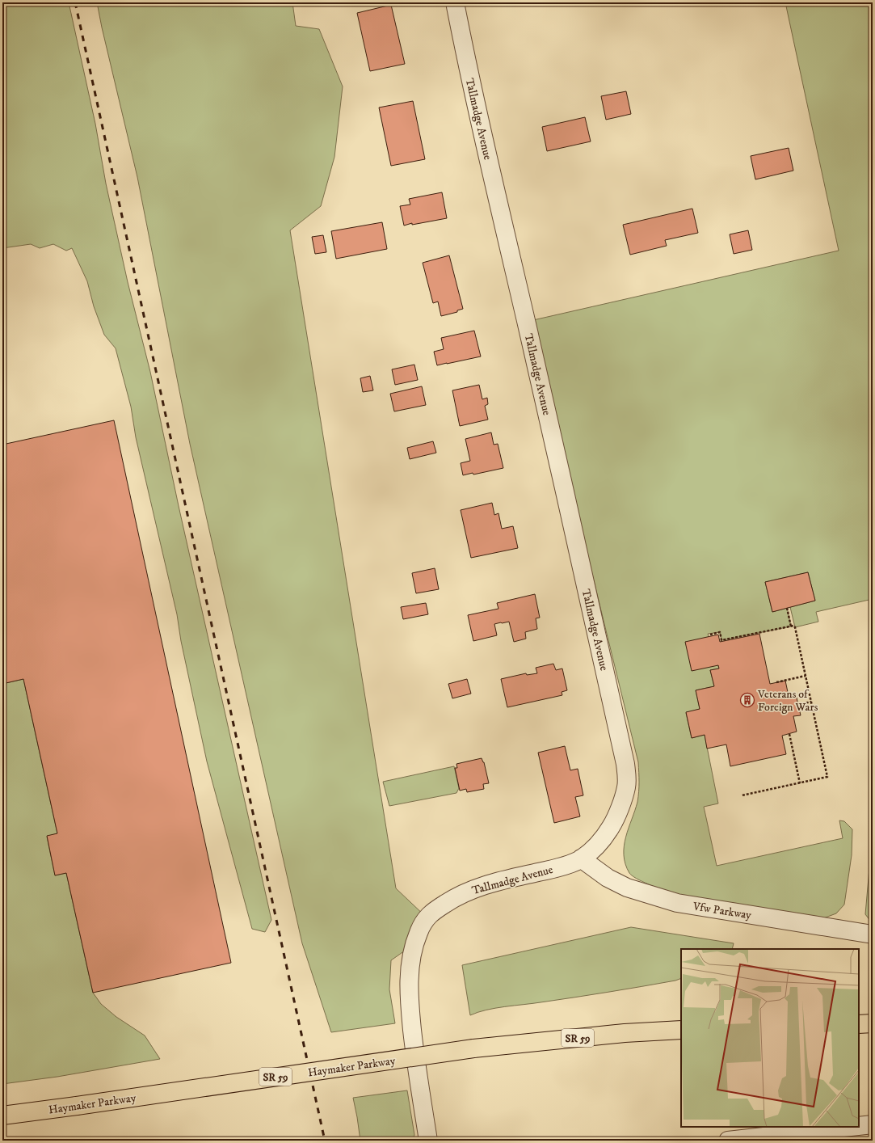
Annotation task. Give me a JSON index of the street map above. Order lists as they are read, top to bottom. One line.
{"streets":{"main road":["SR 59","Haymaker Parkway"],"street":["Tallmadge Avenue","Vfw Parkway"]},"crossings":[["Tallmadge Avenue","Vfw Parkway"]],"places":{"building":["Veterans of Foreign Wars"]}}
